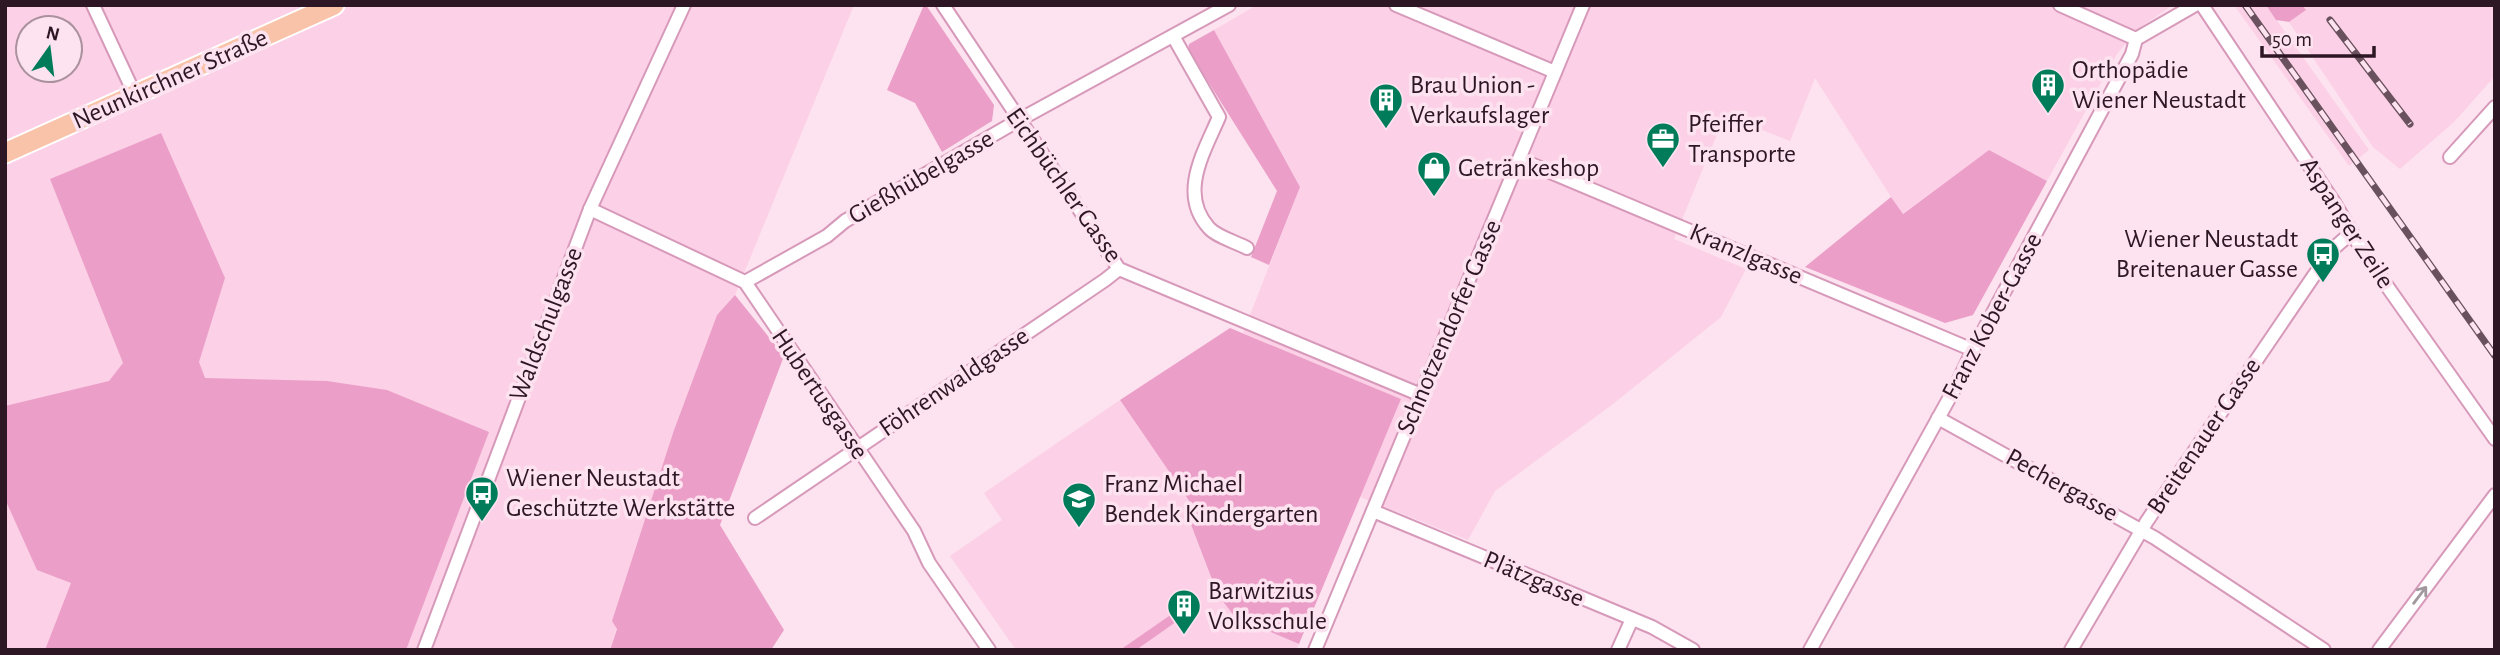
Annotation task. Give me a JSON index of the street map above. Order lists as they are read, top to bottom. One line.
{"streets":{"main road":["Neunkirchner Straße"],"street":["Gießhübelgasse","Eichbüchler Gasse","Aspanger Zeile","Kranzlgasse","Franz Kober-Gasse","Waldschulgasse","Schnotzendorfer Gasse","Föhrenwaldgasse","Hubertusgasse","Breitenauer Gasse","Pechergasse","Plätzgasse"]},"crossings":[["Gießhübelgasse","Eichbüchler Gasse"],["Gießhübelgasse","Hubertusgasse"],["Eichbüchler Gasse","Schnotzendorfer Gasse"],["Eichbüchler Gasse","Föhrenwaldgasse"],["Aspanger Zeile","Breitenauer Gasse"],["Kranzlgasse","Franz Kober-Gasse"],["Kranzlgasse","Schnotzendorfer Gasse"],["Franz Kober-Gasse","Pechergasse"],["Schnotzendorfer Gasse","Plätzgasse"],["Föhrenwaldgasse","Hubertusgasse"],["Breitenauer Gasse","Pechergasse"]],"places":{"building":["Orthopädie Wiener Neustadt","Brau Union - Verkaufslager","Barwitzius Volksschule"],"office":["Pfeiffer Transporte"],"shop":["Getränkeshop"],"bus stop":["Wiener Neustadt Breitenauer Gasse","Wiener Neustadt Geschützte Werkstätte"],"school or university":["Franz Michael Bendek Kindergarten"]},"scale_bar":"50 m","north":"top"}
